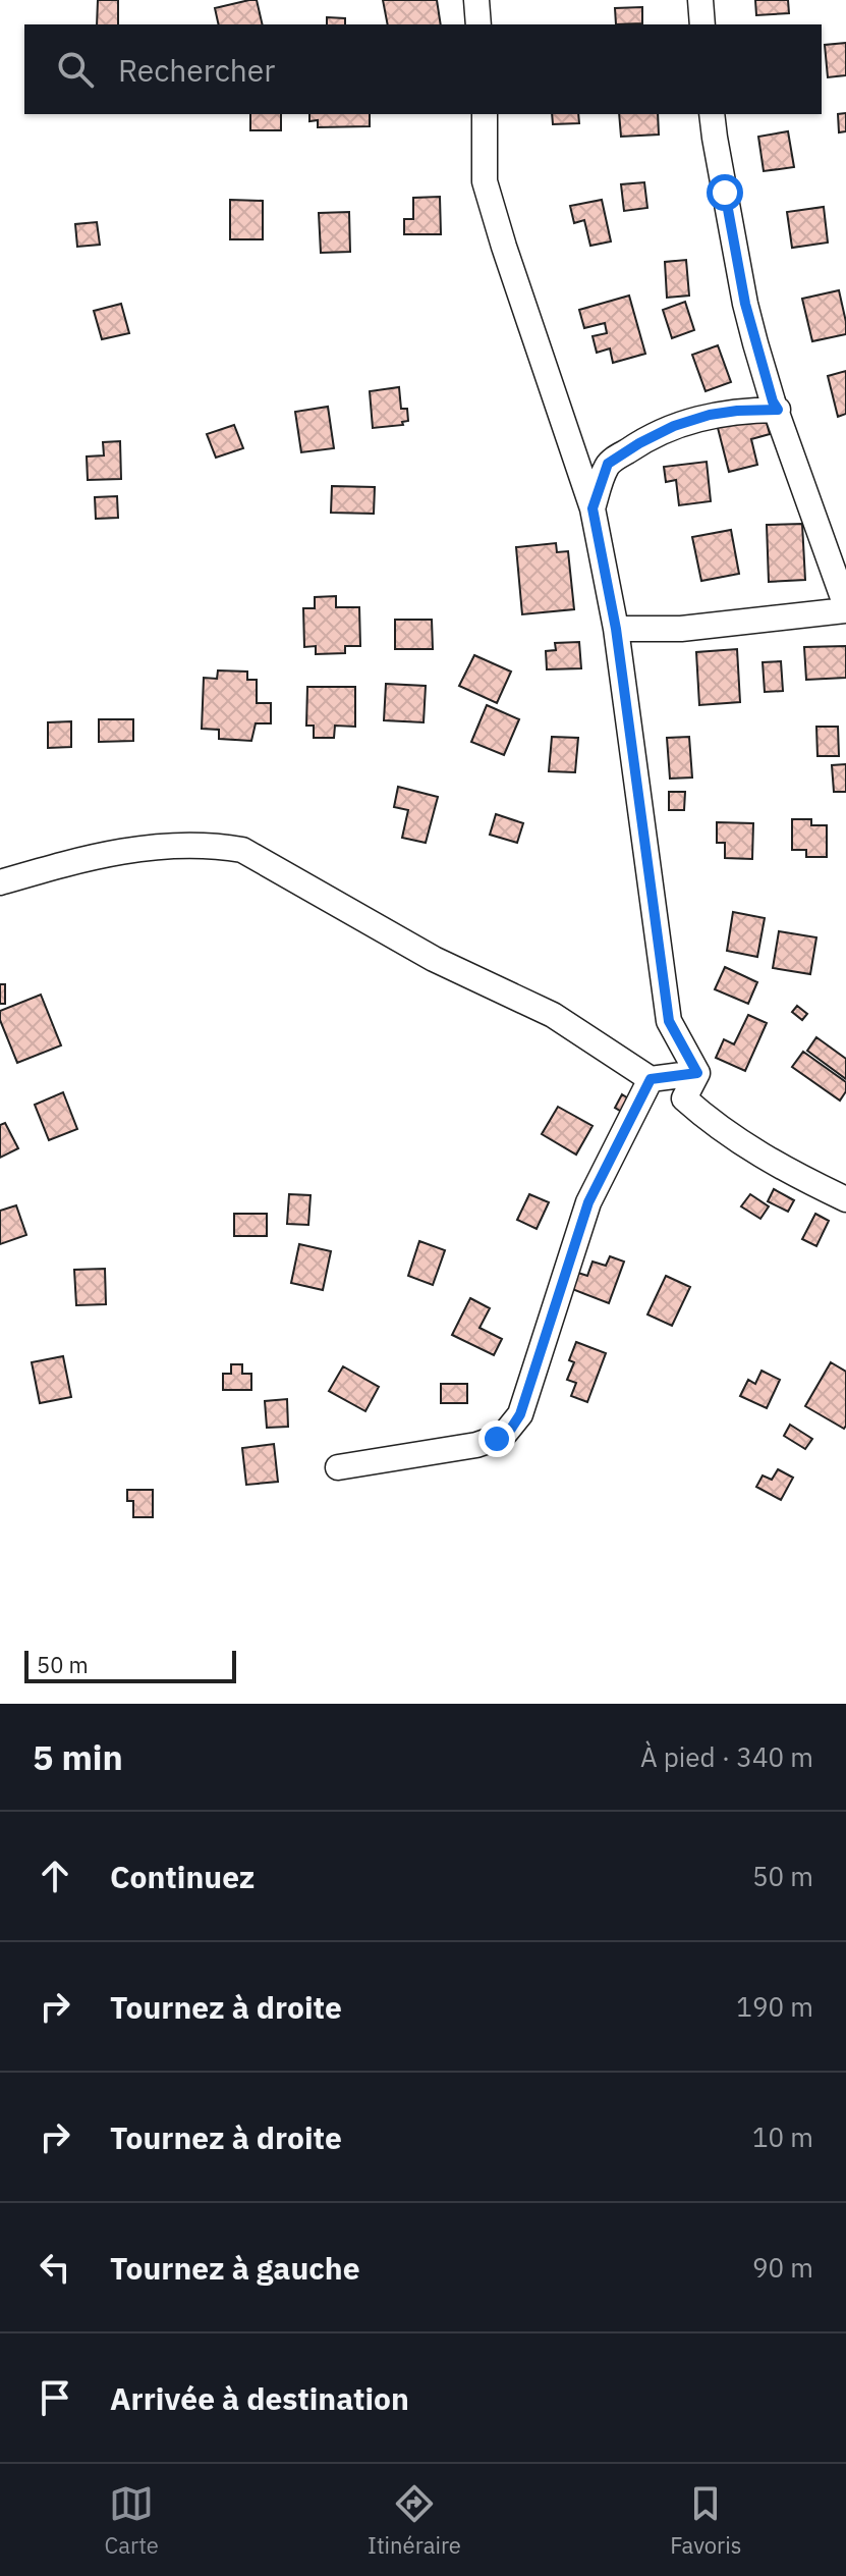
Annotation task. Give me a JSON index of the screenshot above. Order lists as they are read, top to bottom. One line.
{"scale_bar":"50 m","page":{"search":"Rechercher","scale":"50 m","heading":["5 min","À pied · 340 m"],"list":[["Continuez","50 m"],["Tournez à droite","190 m"],["Tournez à droite","10 m"],["Tournez à gauche","90 m"],"Arrivée à destination"],"nav":["Carte","Itinéraire","Favoris"]}}
